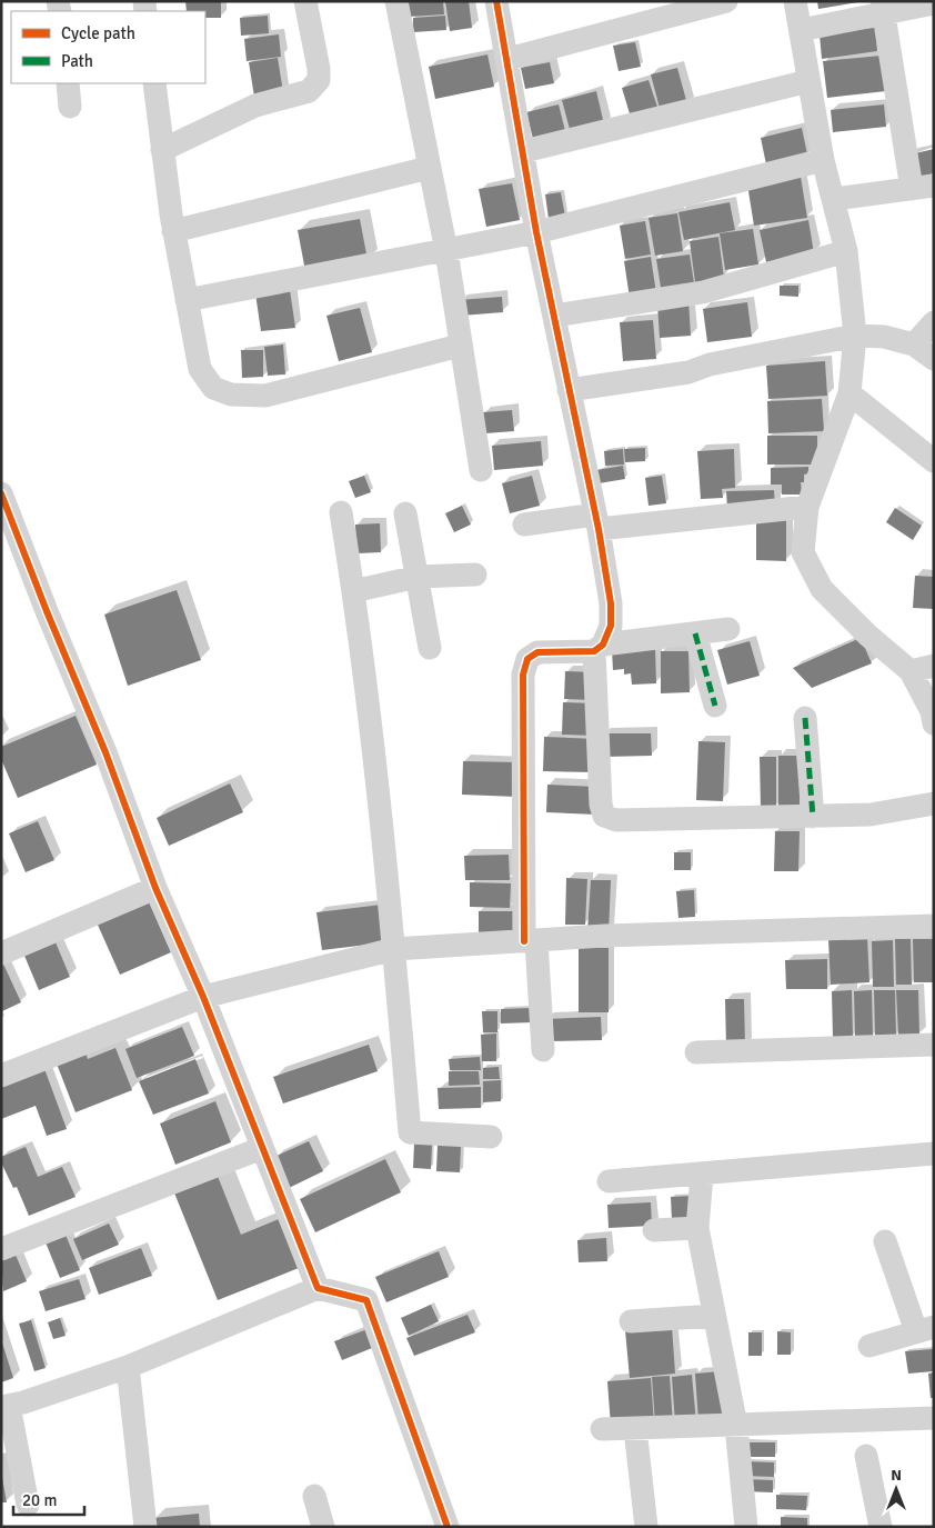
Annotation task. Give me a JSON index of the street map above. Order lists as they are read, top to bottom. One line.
{"legend":["Cycle path","Path"],"scale_bar":"20 m","north":"top"}
